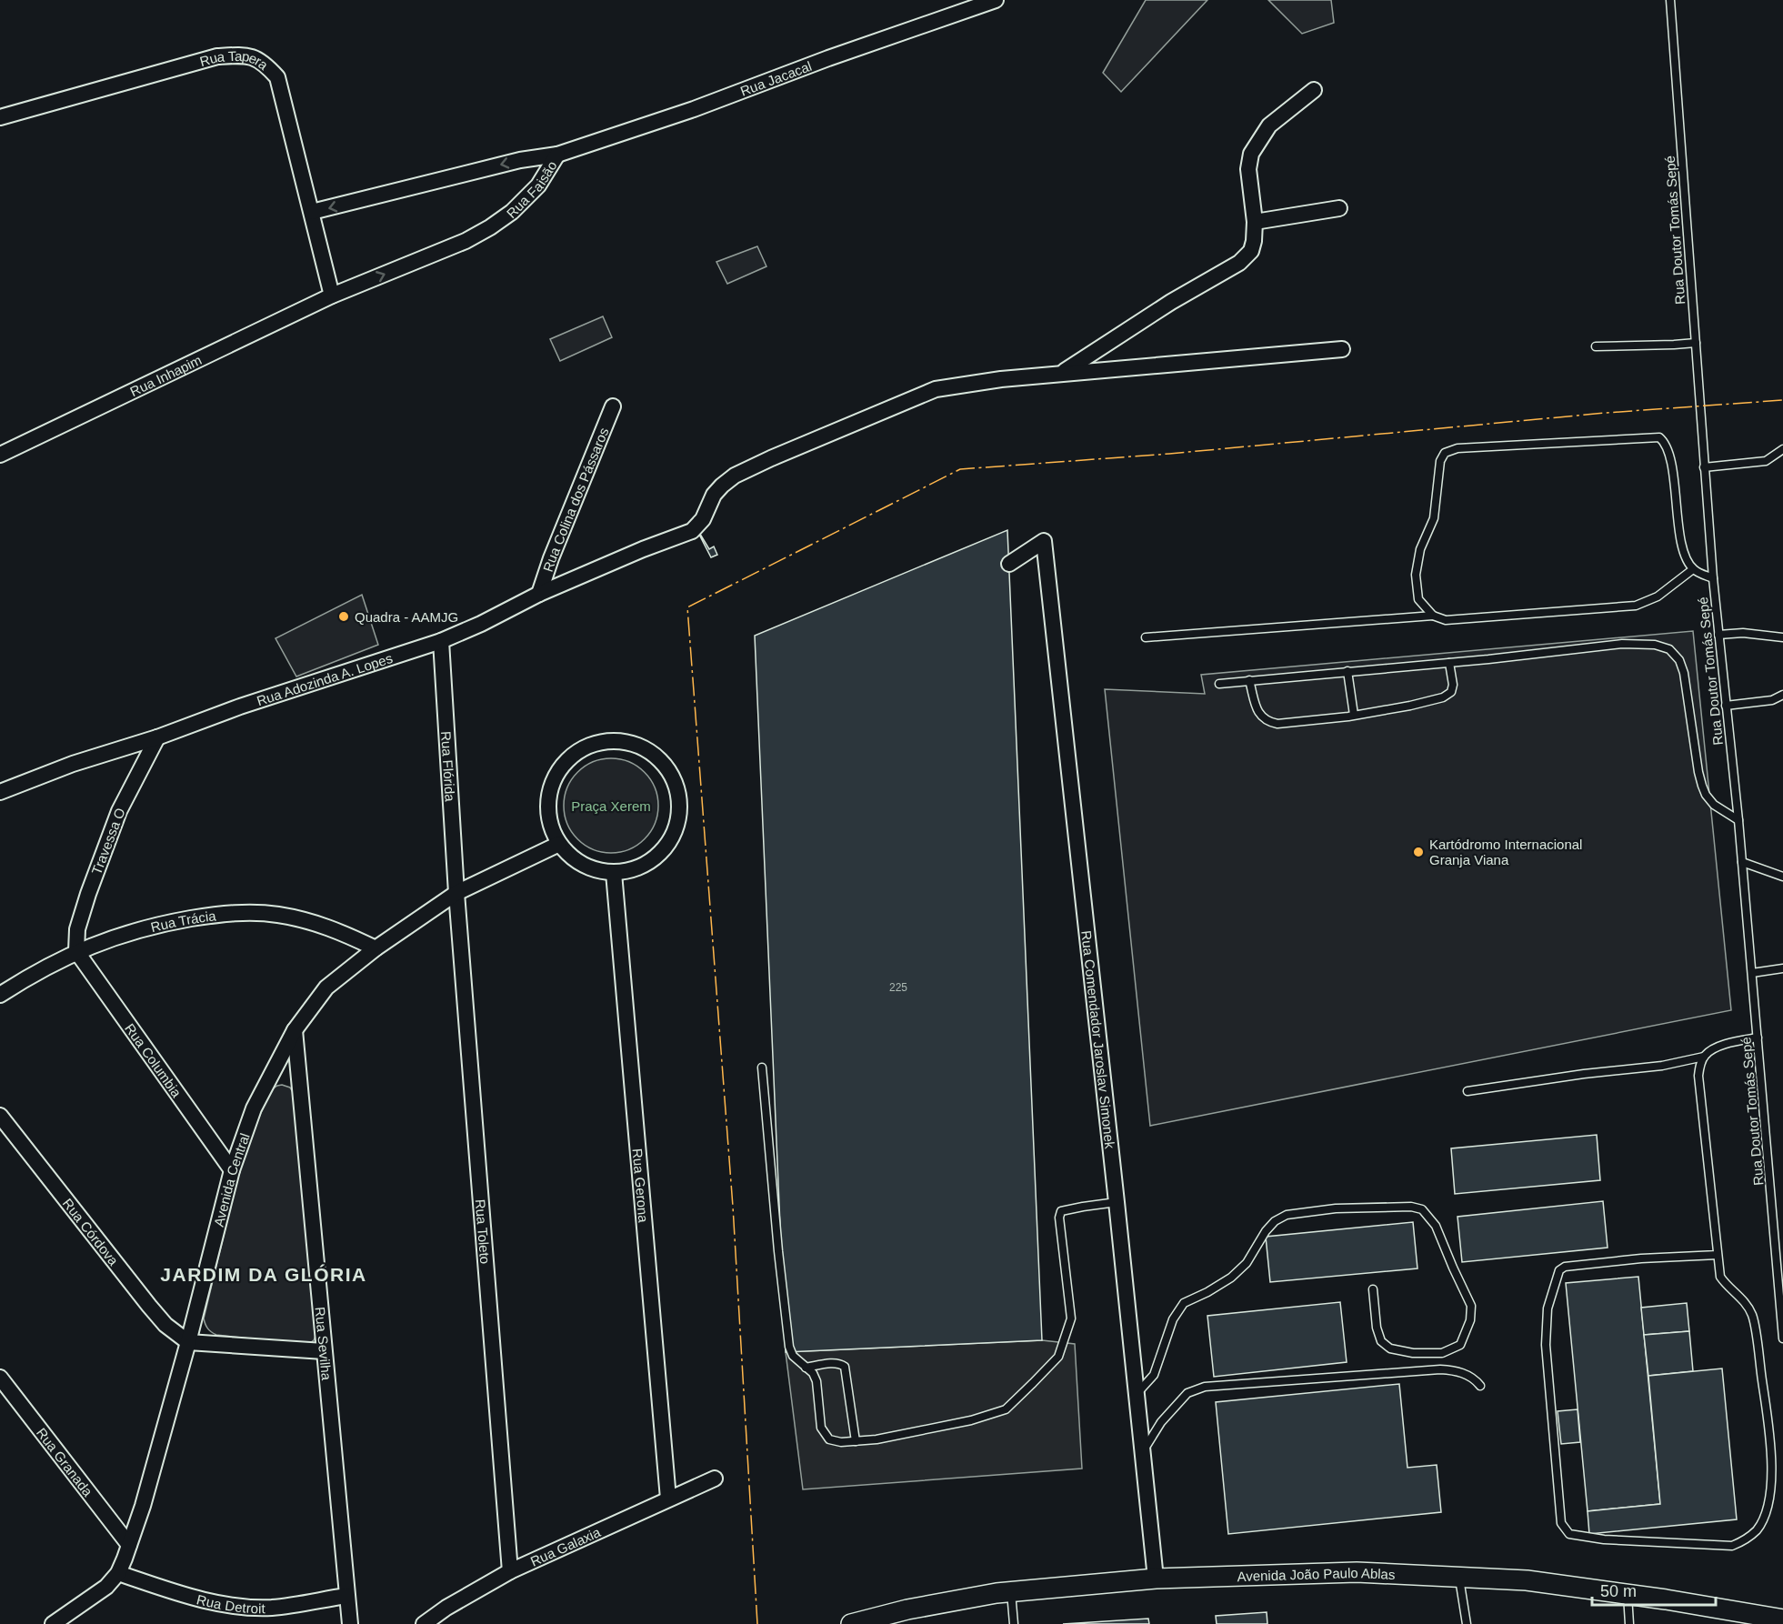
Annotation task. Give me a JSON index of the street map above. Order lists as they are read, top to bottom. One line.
{"streets":{"street":["Rua Tapera","Rua Jacacal","Rua Faisão","Rua Inhapim","Rua Colina dos Pássaros","Rua Adozinda A. Lopes","Rua Flórida","Travessa O","Rua Trácia","Rua Comendador Jaroslav Simonek","Rua Columbia","Avenida Central","Rua Gerona","Rua Córdova","Rua Toleto","Rua Sevilha","Rua Granada","Rua Galaxia","Avenida João Paulo Ablas","Rua Detroit"],"lane":["Rua Doutor Tomás Sepé"]},"crossings":[["Rua Tapera","Rua Faisão"],["Rua Tapera","Rua Inhapim"],["Rua Jacacal","Rua Faisão"],["Rua Faisão","Rua Inhapim"],["Rua Colina dos Pássaros","Rua Adozinda A. Lopes"],["Rua Adozinda A. Lopes","Rua Flórida"],["Rua Adozinda A. Lopes","Travessa O"],["Rua Flórida","Avenida Central"],["Rua Flórida","Rua Toleto"],["Travessa O","Rua Trácia"],["Travessa O","Rua Columbia"],["Rua Trácia","Rua Columbia"],["Rua Trácia","Avenida Central"],["Rua Comendador Jaroslav Simonek","Avenida João Paulo Ablas"],["Rua Columbia","Avenida Central"],["Avenida Central","Rua Gerona"],["Avenida Central","Rua Córdova"],["Avenida Central","Rua Toleto"],["Avenida Central","Rua Sevilha"],["Avenida Central","Rua Granada"],["Avenida Central","Rua Detroit"],["Rua Gerona","Rua Galaxia"],["Rua Toleto","Rua Galaxia"],["Rua Sevilha","Rua Detroit"]],"districts":["JARDIM DA GLÓRIA"],"parks":["Praça Xerem"],"places":["Quadra - AAMJG","Kartódromo Internacional Granja Viana"],"house_numbers":["225"],"scale_bar":"50 m"}
